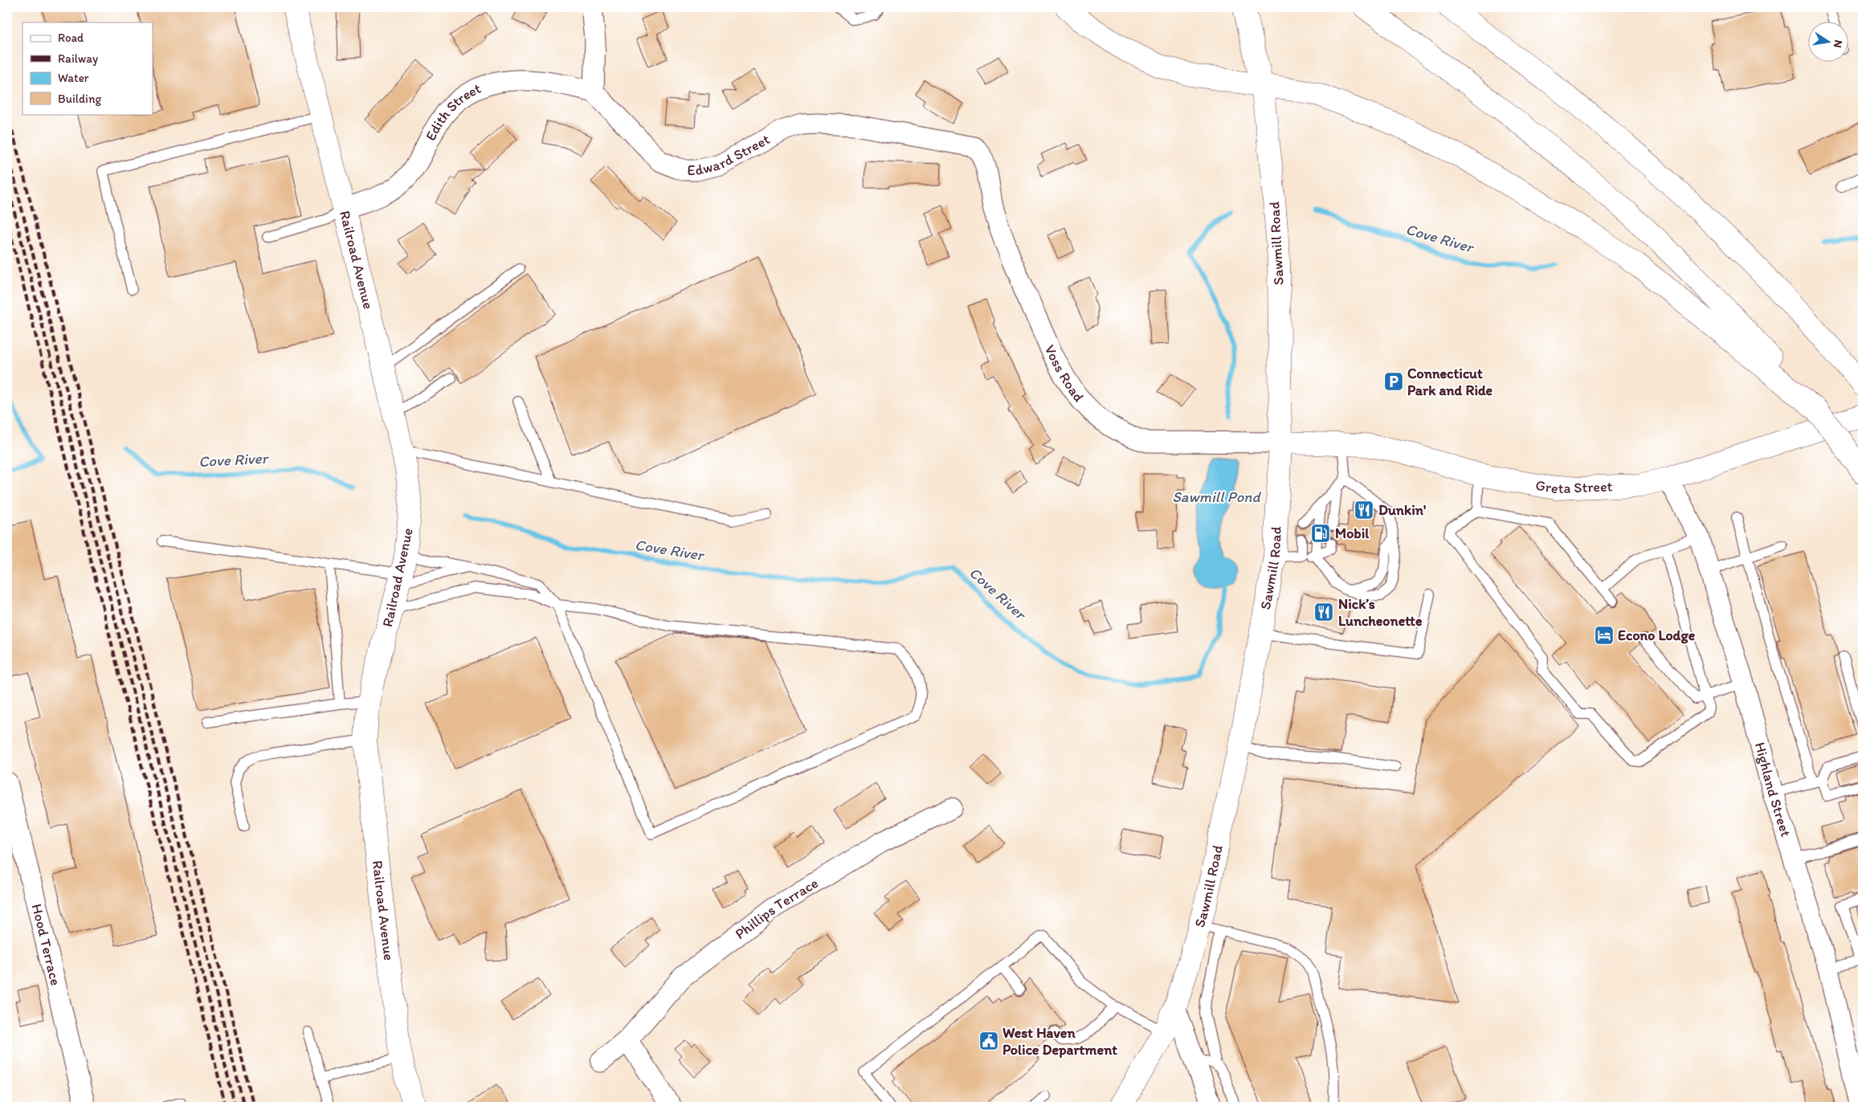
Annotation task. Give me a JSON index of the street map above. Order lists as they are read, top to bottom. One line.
{"streets":{"main road":["Sawmill Road","Railroad Avenue","Greta Street"],"street":["Edith Street","Edward Street","Voss Road","Highland Street","Phillips Terrace","Hood Terrace"]},"crossings":[["Edith Street","Edward Street"],["Edith Street","Railroad Avenue"],["Edward Street","Voss Road"],["Sawmill Road","Voss Road"],["Sawmill Road","Greta Street"],["Voss Road","Greta Street"],["Greta Street","Highland Street"]],"water":["Cove River","Sawmill Pond"],"places":{"parking":["Connecticut Park and Ride"],"restaurant":["Dunkin'","Nick’s Luncheonette"],"fuel station":["Mobil"],"hotel":["Econo Lodge"],"public building":["West Haven Police Department"]},"legend":["Road","Railway","Water","Building"],"north":"right"}
